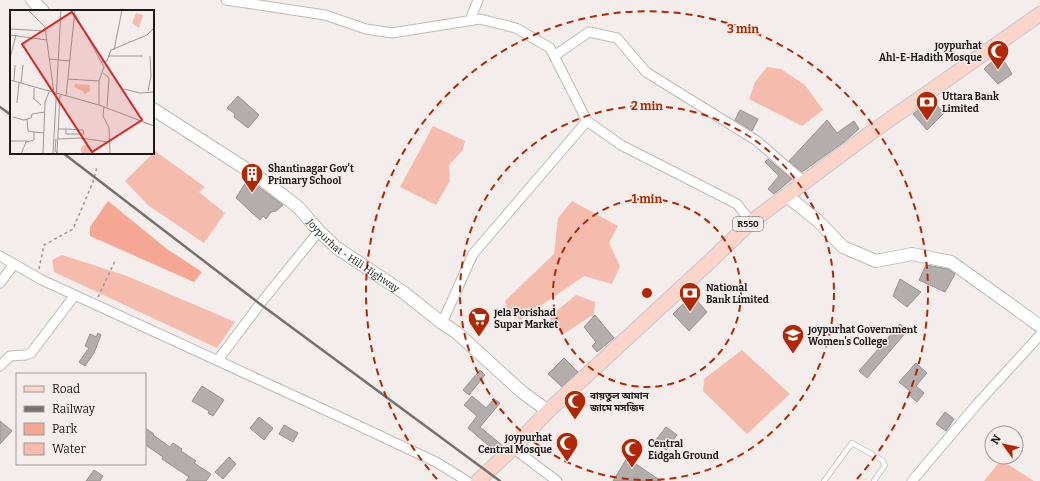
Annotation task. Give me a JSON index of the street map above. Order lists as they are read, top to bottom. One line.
{"streets":{"main road":["R550","Joypurhat - Hili Highway"]},"crossings":[["R550","Joypurhat - Hili Highway"]],"places":{"mosque":["Joypurhat Ahl-E-Hadith Mosque","বায়তুল আমান জামে মসজিদ","Joypurhat Central Mosque","Central Eidgah Ground"],"bank":["Uttara Bank Limited","National Bank Limited"],"building":["Shantinagar Gov't Primary School"],"supermarket":["Jela Porishad Supar Market"],"school or university":["Joypurhat Government Women's College"]},"legend":["Road","Railway","Park","Water"],"north":"top left","rings":["3 min","2 min","1 min"]}
